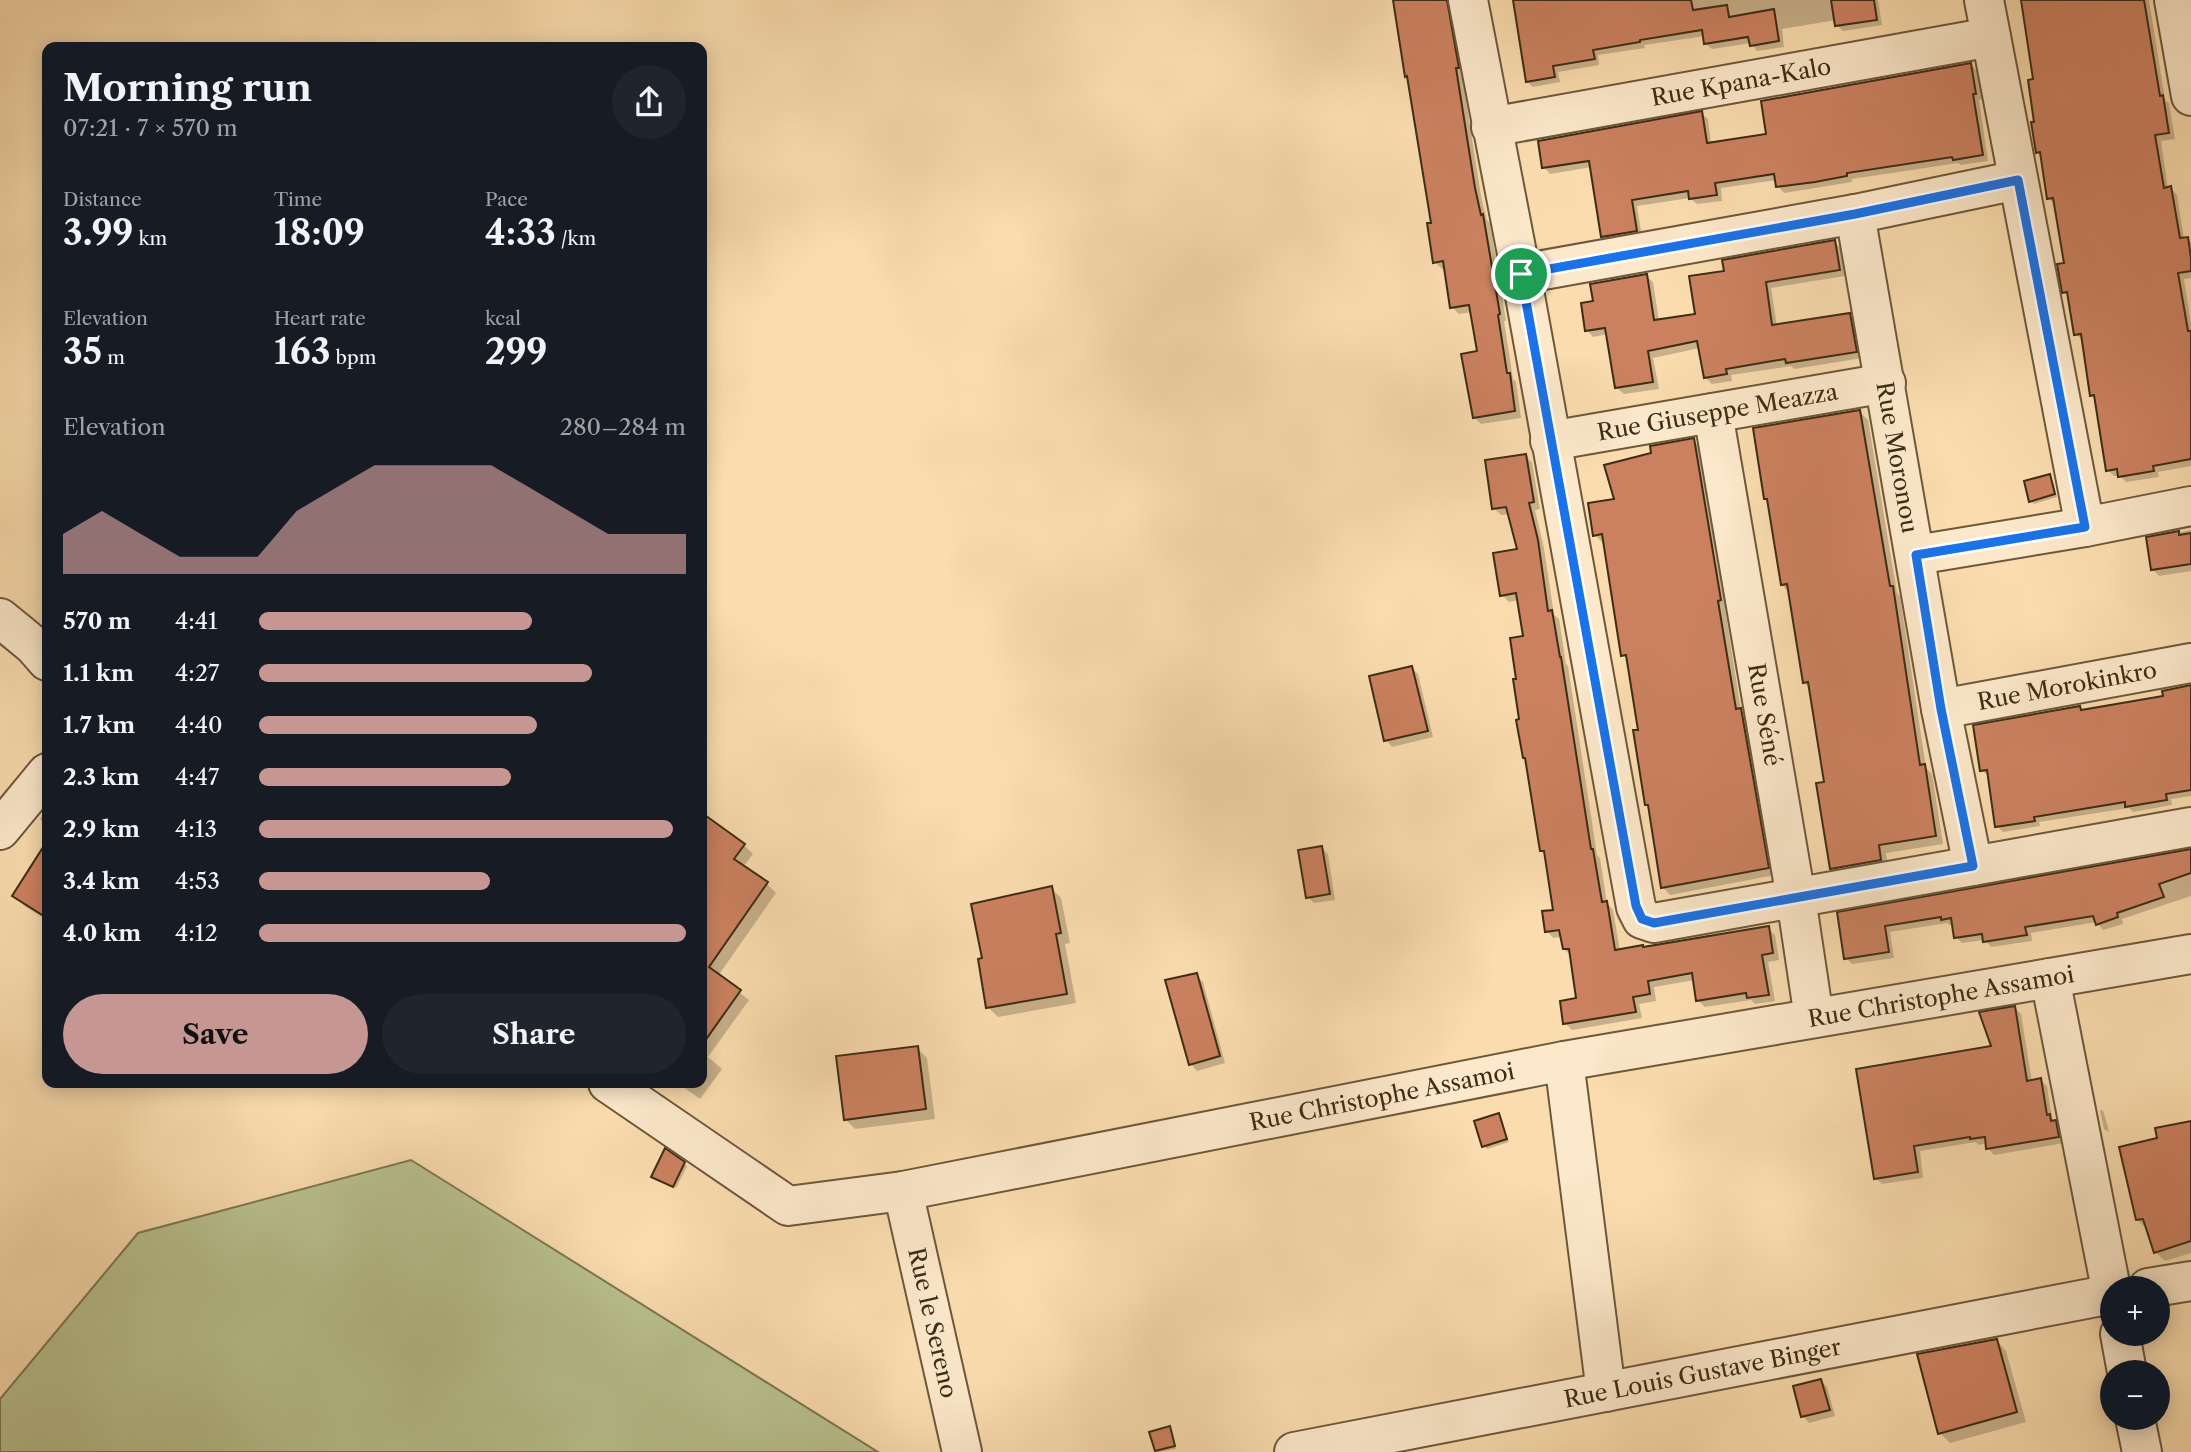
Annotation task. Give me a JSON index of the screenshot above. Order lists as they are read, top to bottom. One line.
{"streets":{"street":["Rue Kpana-Kalo","Rue Giuseppe Meazza","Rue Moronou","Rue Morokinkro","Rue Séné","Rue Christophe Assamoi","Rue le Sereno","Rue Louis Gustave Binger"]},"crossings":[["Rue Giuseppe Meazza","Rue Moronou"],["Rue Giuseppe Meazza","Rue Séné"],["Rue Moronou","Rue Morokinkro"],["Rue Séné","Rue Christophe Assamoi"],["Rue Christophe Assamoi","Rue le Sereno"]],"page":{"heading":["Morning run","07:21 · 7 × 570 m"],"stats":[["Distance","3.99 km"],["Time","18:09"],["Pace","4:33 /km"],["Elevation","35 m"],["Heart rate","163 bpm"],["kcal","299"]],"chart":["Elevation","280–284 m"],"list":[{"name":"570 m","note":"4:41"},{"name":"1.1 km","note":"4:27"},{"name":"1.7 km","note":"4:40"},{"name":"2.3 km","note":"4:47"},{"name":"2.9 km","note":"4:13"},{"name":"3.4 km","note":"4:53"},{"name":"4.0 km","note":"4:12"}],"buttons":["Save","Share"],"map_buttons":["+","−"]}}
